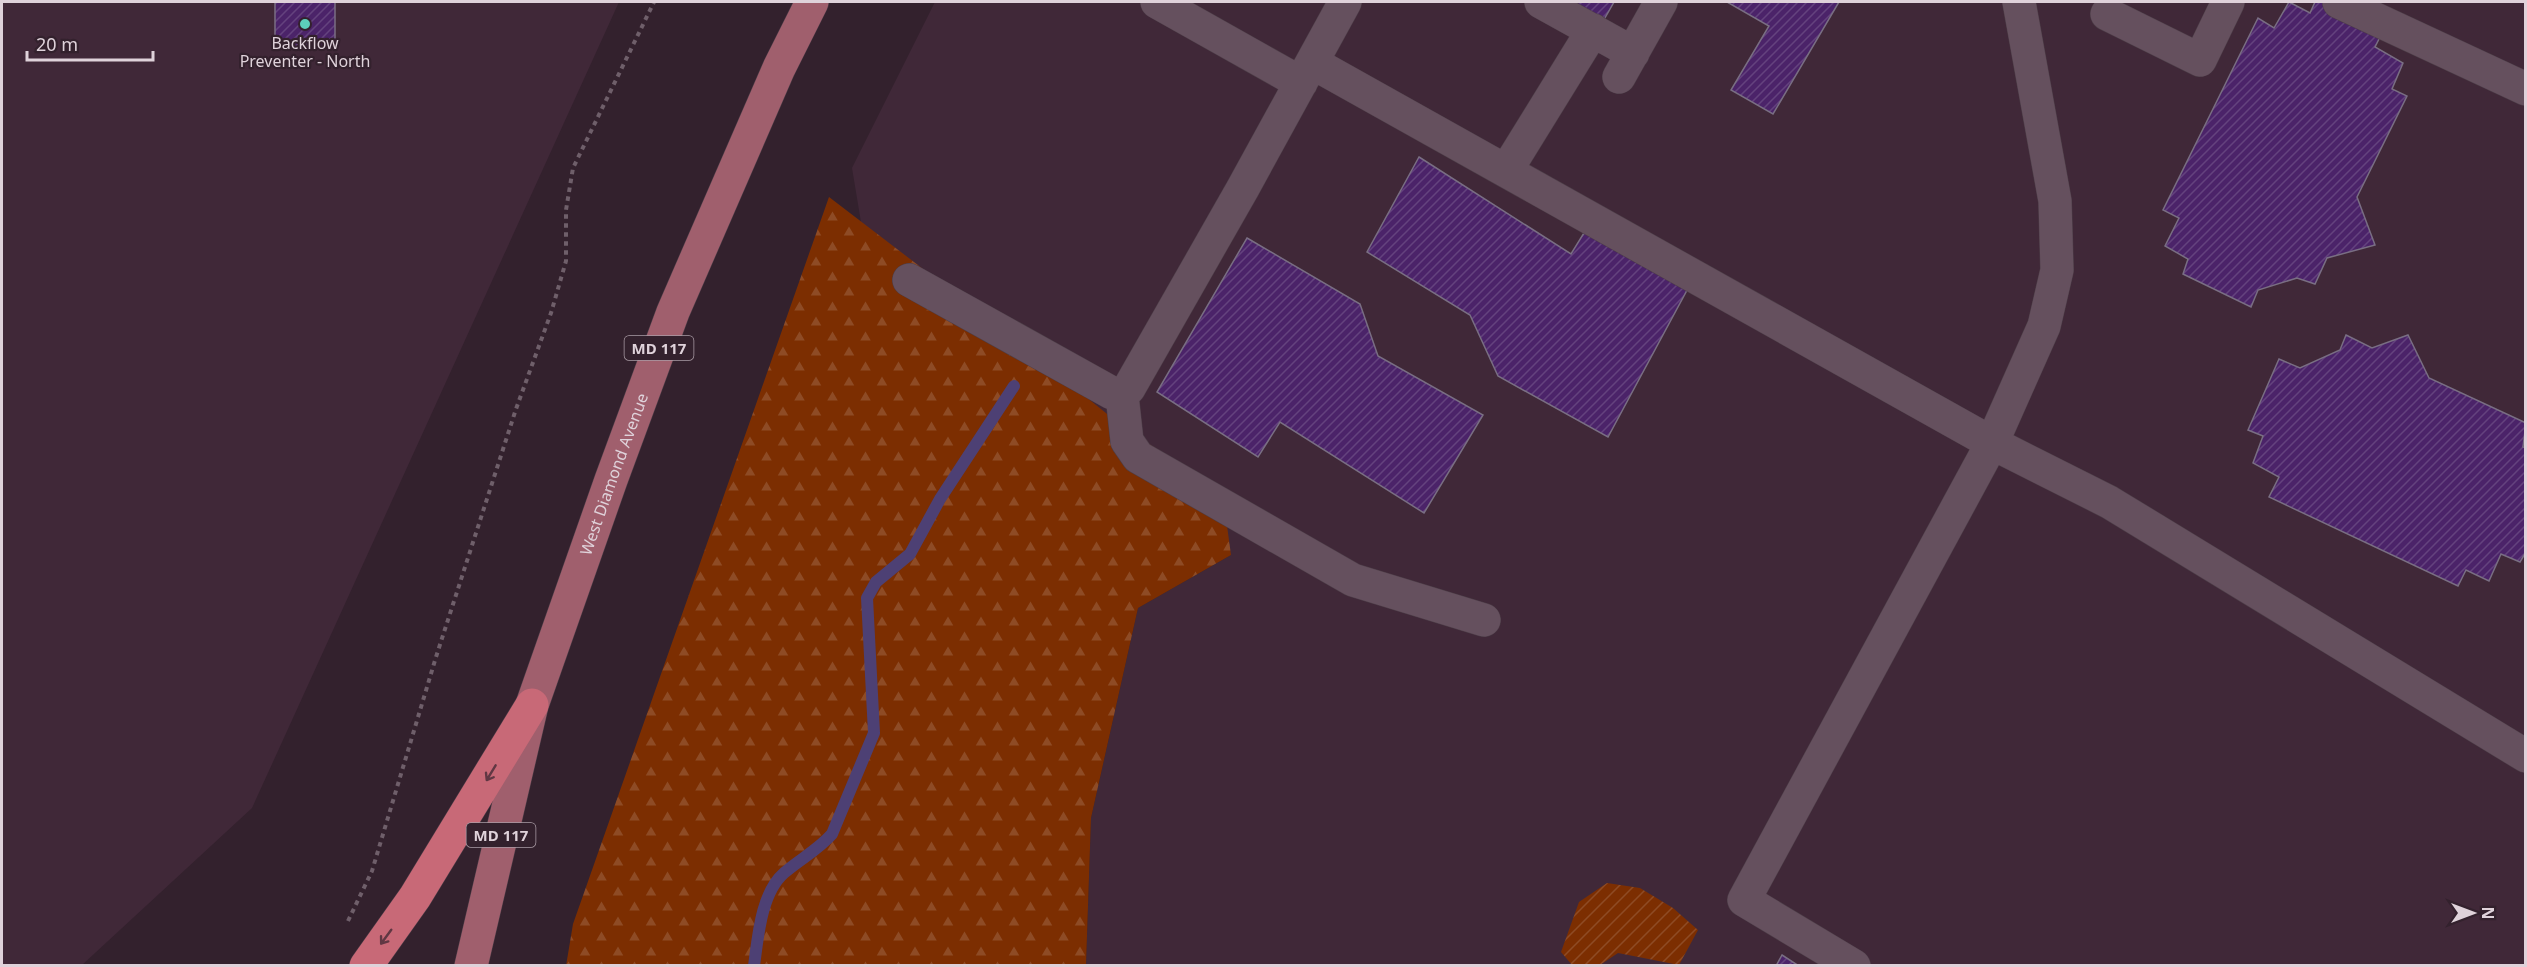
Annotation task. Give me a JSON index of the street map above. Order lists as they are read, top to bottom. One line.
{"streets":{"main road":["MD 117","West Diamond Avenue"]},"places":["Backflow Preventer - North"],"scale_bar":"20 m","north":"right"}
